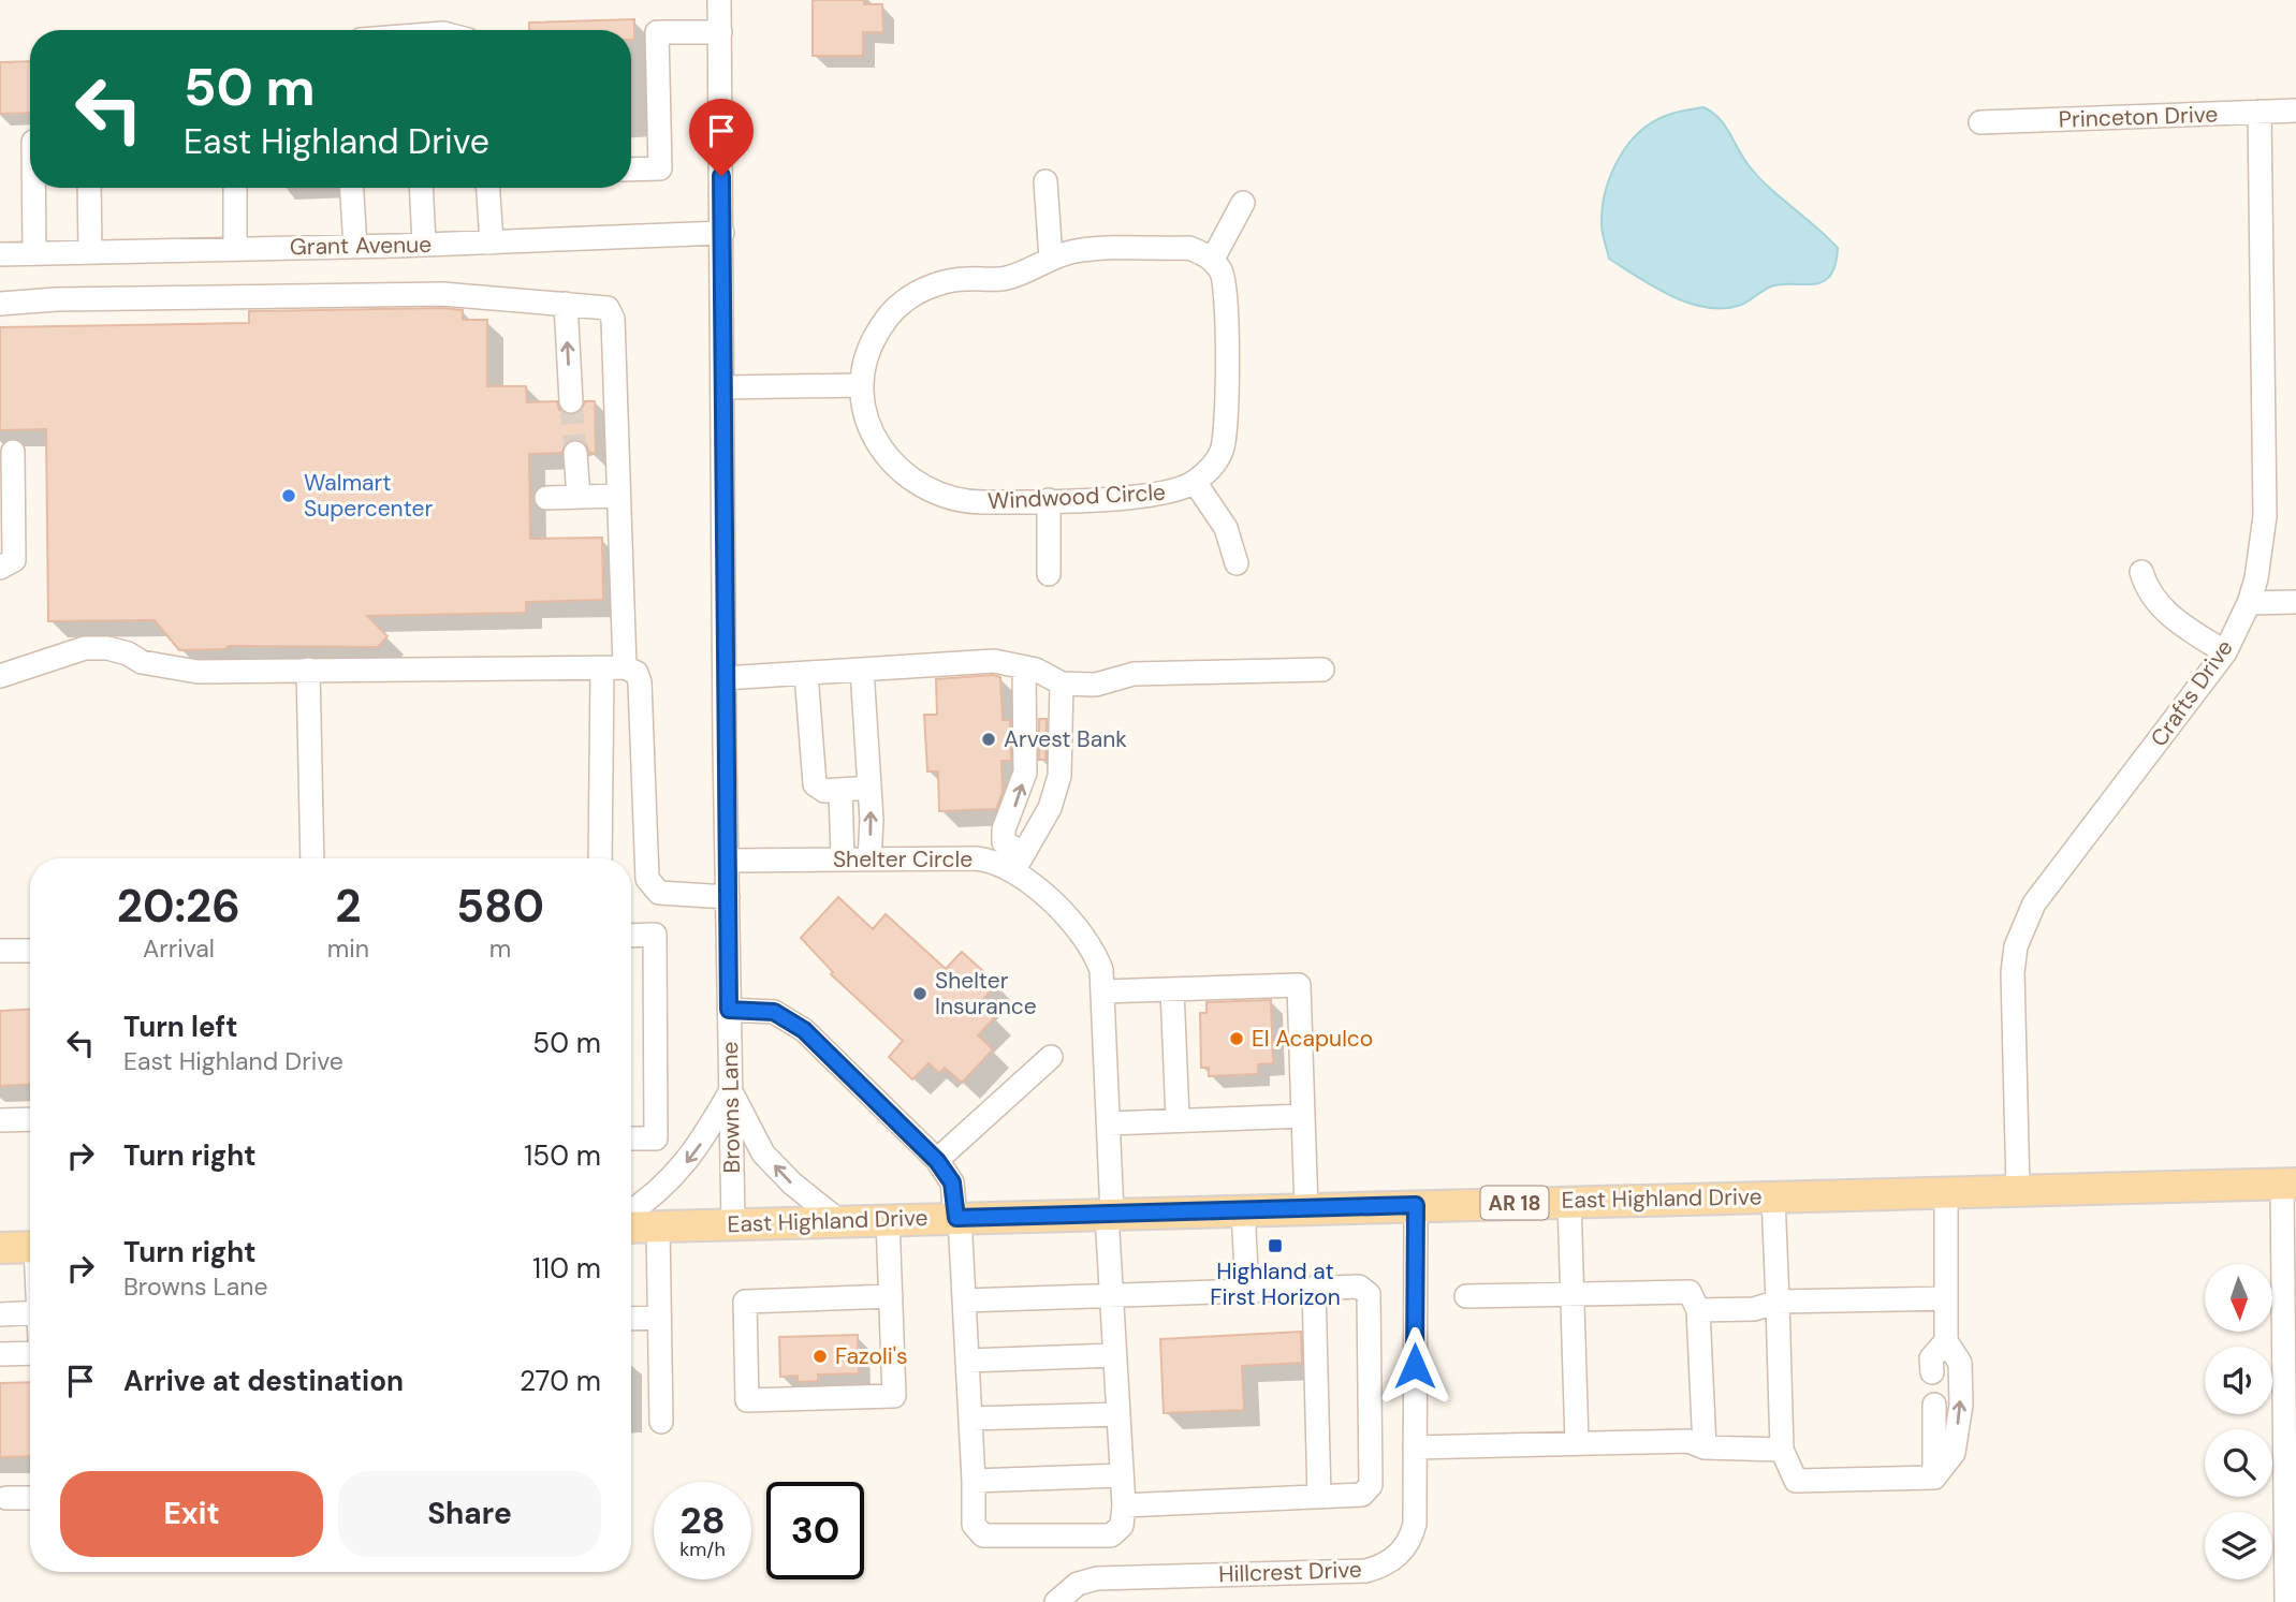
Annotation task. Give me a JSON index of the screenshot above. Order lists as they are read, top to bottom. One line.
{"streets":{"main road":["East Highland Drive","AR 18"],"street":["Princeton Drive","Grant Avenue","Windwood Circle","Crafts Drive","Shelter Circle","Browns Lane","Hillcrest Drive"]},"crossings":[["Princeton Drive","Crafts Drive"],["Grant Avenue","Browns Lane"],["Crafts Drive","East Highland Drive"],["Shelter Circle","Browns Lane"],["Shelter Circle","East Highland Drive"],["Browns Lane","East Highland Drive"],["East Highland Drive","Hillcrest Drive"]],"places":{"other":["Walmart Supercenter","Arvest Bank","Shelter Insurance","El Acapulco","Fazoli's"],"transit":["Highland at First Horizon"]},"north":"bottom","page":{"turn":["50 m","East Highland Drive"],"eta":["20:26","Arrival","2","min","580","m"],"list":[{"name":"Turn left","note":"East Highland Drive","value":"50 m"},{"name":"Turn right","value":"150 m"},{"name":"Turn right","note":"Browns Lane","value":"110 m"},{"name":"Arrive at destination","value":"270 m"}],"buttons":["Exit","Share"],"speed":"28 km/h","limit":"30"}}
